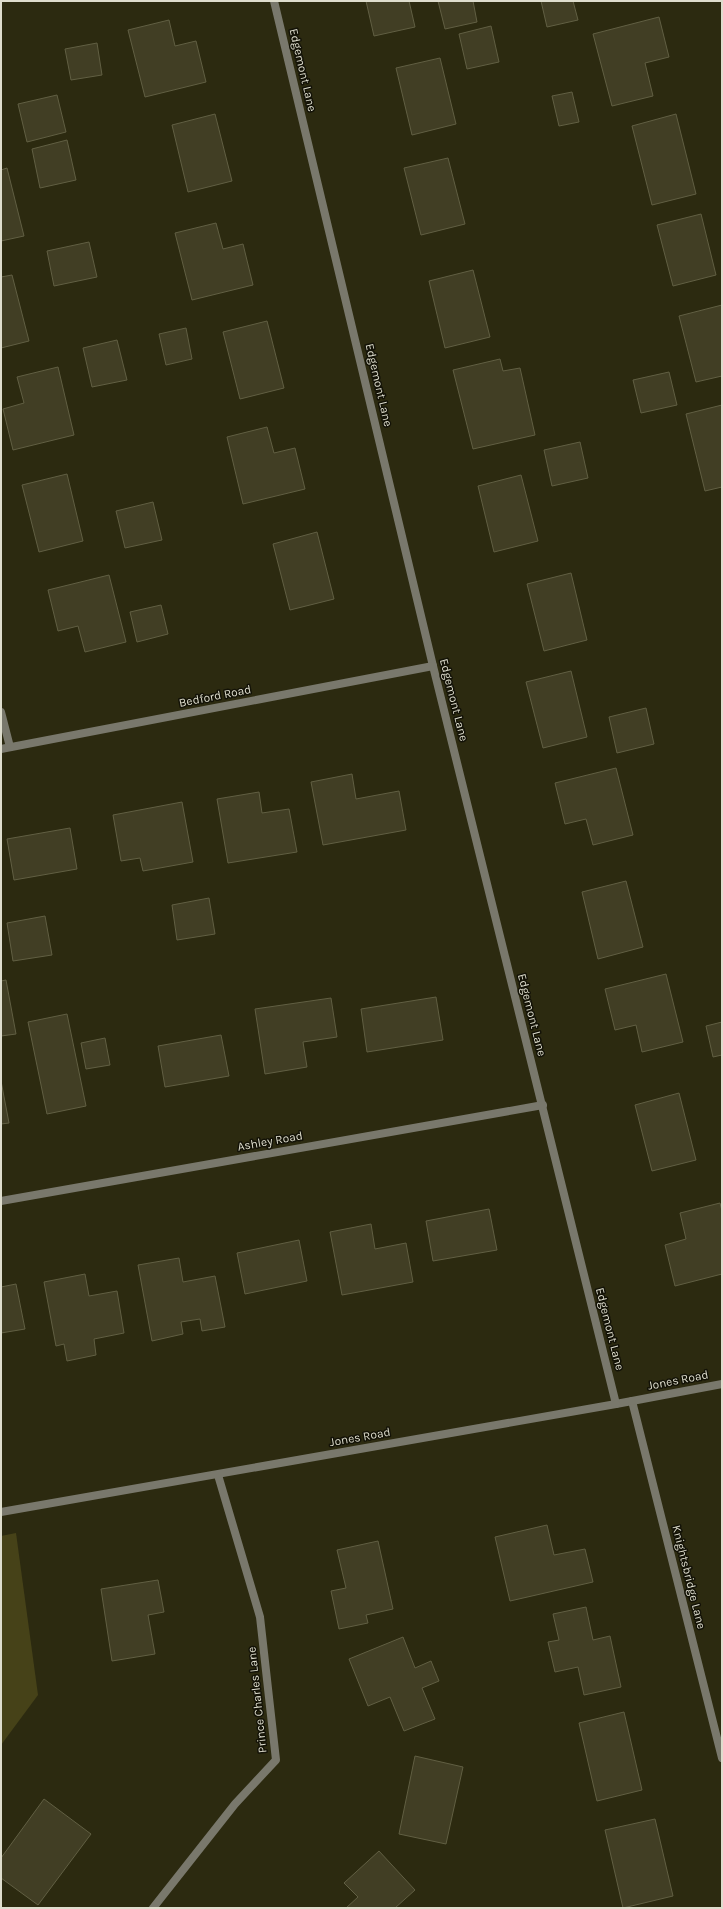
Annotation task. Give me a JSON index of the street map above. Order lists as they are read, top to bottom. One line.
{"streets":{"street":["Edgemont Lane","Bedford Road","Ashley Road","Jones Road","Knightsbridge Lane","Prince Charles Lane"]},"crossings":[["Edgemont Lane","Bedford Road"],["Edgemont Lane","Ashley Road"],["Edgemont Lane","Jones Road"],["Jones Road","Knightsbridge Lane"],["Jones Road","Prince Charles Lane"]]}
